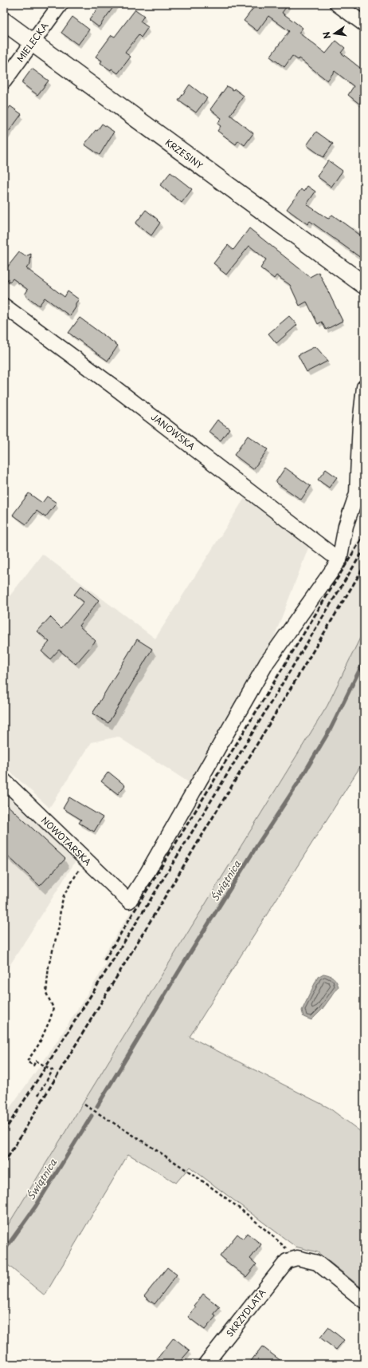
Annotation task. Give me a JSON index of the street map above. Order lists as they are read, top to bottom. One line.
{"streets":{"street":["MIELECKA","KRZESINY","JANOWSKA","NOWOTARSKA","SKRZYDLATA"]},"crossings":[["MIELECKA","KRZESINY"],["JANOWSKA","NOWOTARSKA"]],"water":["Świątnica"],"north":"left"}
